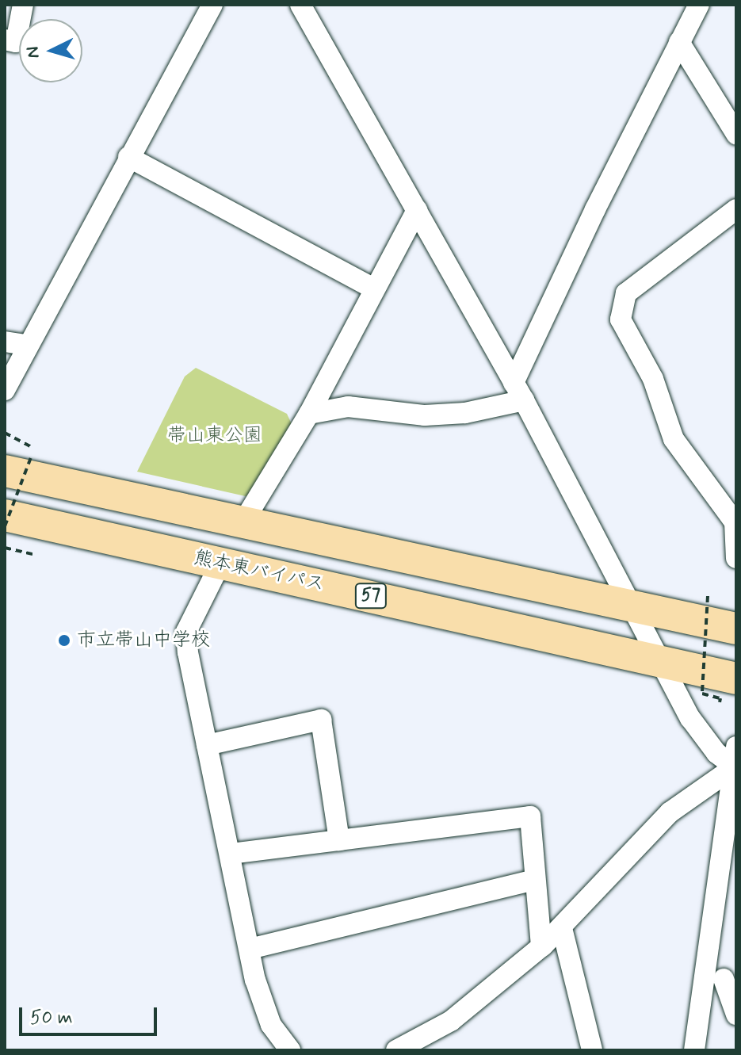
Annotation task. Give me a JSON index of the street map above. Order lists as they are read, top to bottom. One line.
{"streets":{"highway":["熊本東バイパス","57"]},"parks":["帯山東公園"],"places":["市立帯山中学校"],"scale_bar":"50 m","north":"left"}
